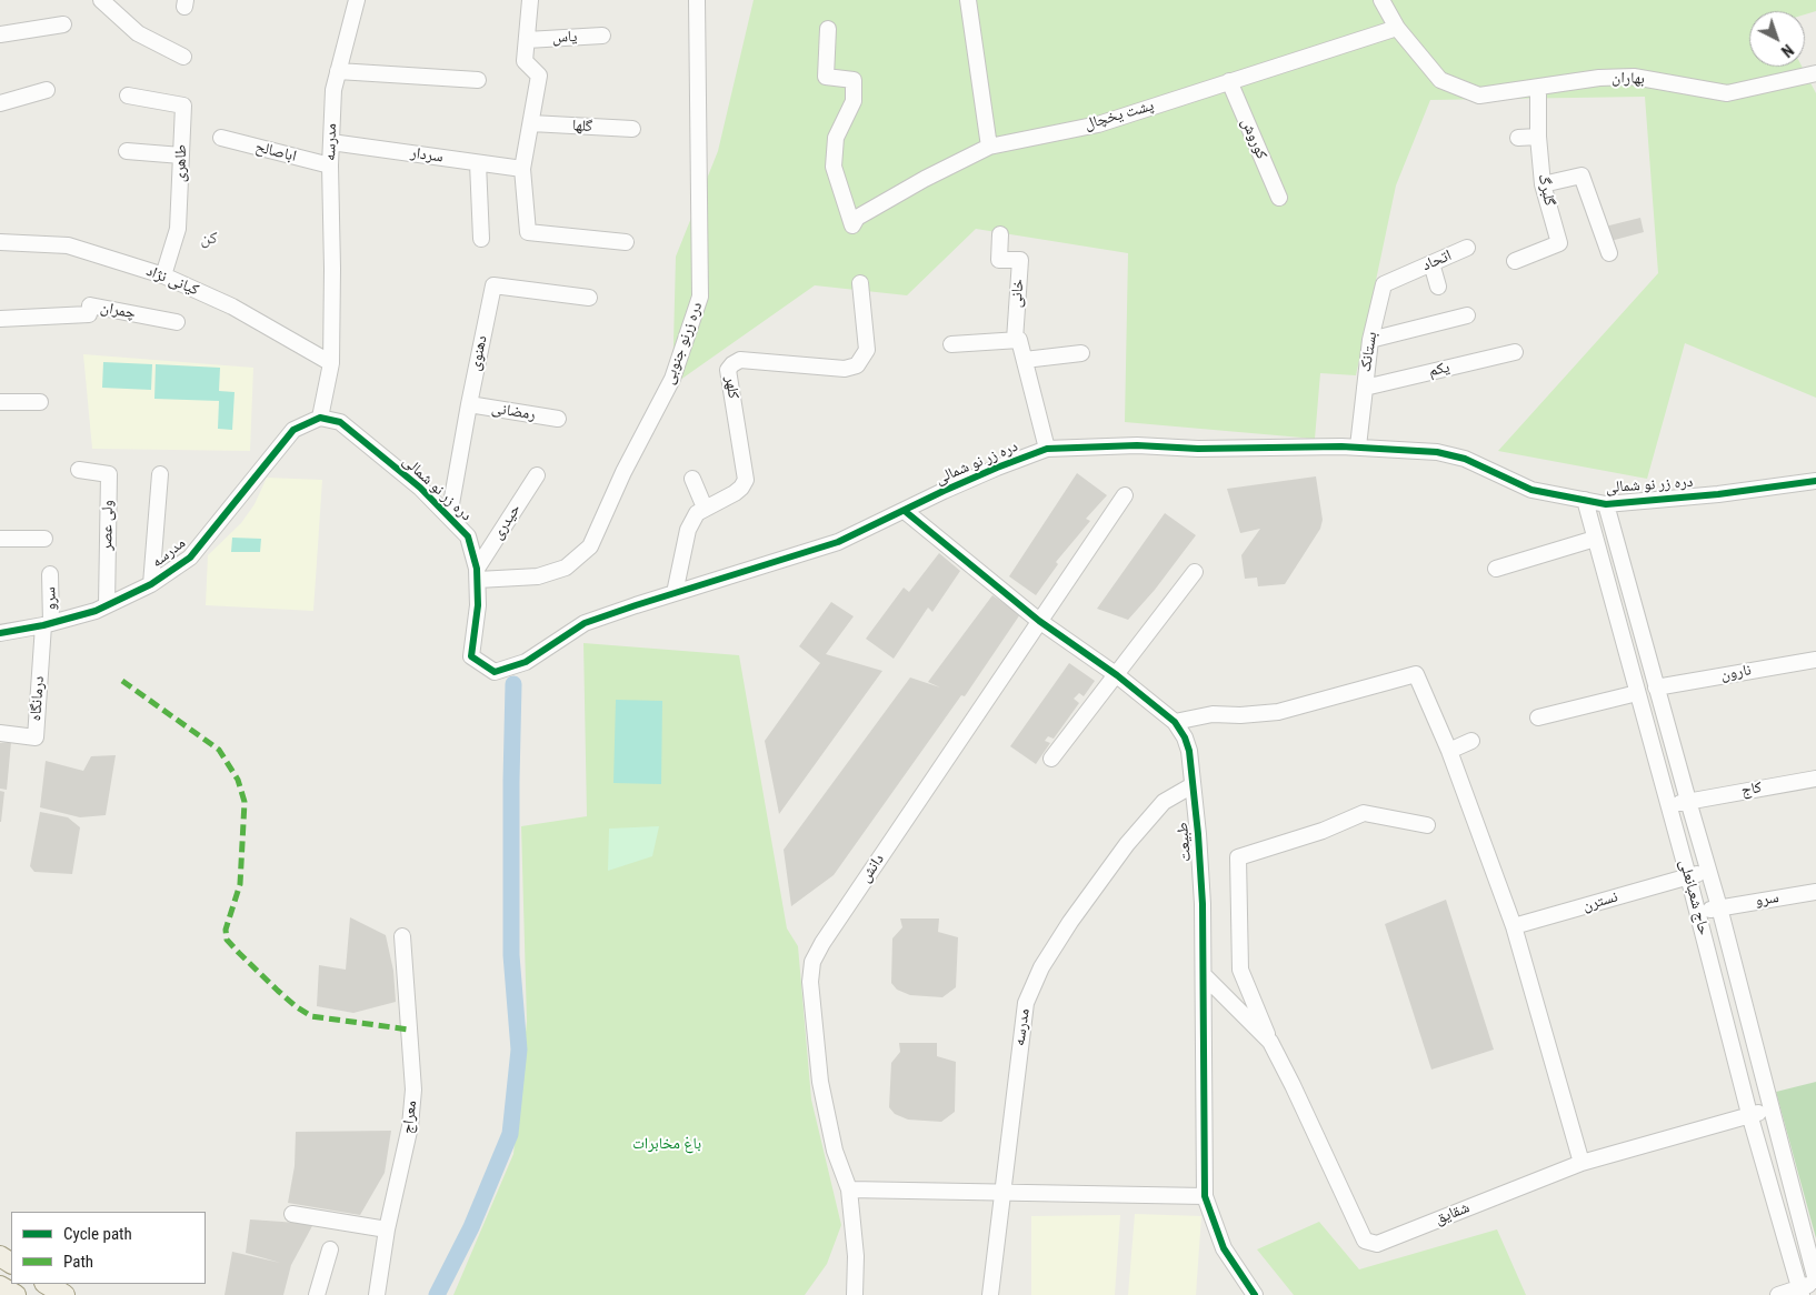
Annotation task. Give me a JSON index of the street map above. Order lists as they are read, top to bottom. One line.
{"streets":{"street":["یاس","بهاران","پشت یخچال","گلها","کوروش","مدرسه","اباصالح","سردار","طاهری","گلبرگ","اتحاد","کیانی نژاد","خانی","چمران","دره زرنو جنوبی","بستانک","دهنوی","یکم","کلهر","رمضانی","دره زر نو شمالی","حیدری","ولی عصر","سرو","نارون","درمانگاه","کاج","طبیعت","دانش","حاج شعبانعلی","نسترن","معراج","شقایق"]},"crossings":[["بهاران","پشت یخچال"],["بهاران","گلبرگ"],["پشت یخچال","کوروش"],["مدرسه","اباصالح"],["مدرسه","سردار"],["مدرسه","کیانی نژاد"],["مدرسه","دره زر نو شمالی"],["مدرسه","ولی عصر"],["مدرسه","سرو"],["مدرسه","درمانگاه"],["مدرسه","طبیعت"],["طاهری","کیانی نژاد"],["اتحاد","بستانک"],["خانی","دره زر نو شمالی"],["دره زرنو جنوبی","دره زر نو شمالی"],["دره زرنو جنوبی","حیدری"],["بستانک","یکم"],["بستانک","دره زر نو شمالی"],["دهنوی","رمضانی"],["دهنوی","دره زر نو شمالی"],["کلهر","دره زر نو شمالی"],["دره زر نو شمالی","حیدری"],["دره زر نو شمالی","طبیعت"],["دره زر نو شمالی","حاج شعبانعلی"],["سرو","درمانگاه"],["سرو","حاج شعبانعلی"],["نارون","حاج شعبانعلی"],["کاج","حاج شعبانعلی"],["طبیعت","دانش"],["طبیعت","شقایق"],["حاج شعبانعلی","نسترن"],["حاج شعبانعلی","شقایق"]],"districts":["کن"],"parks":["باغ مخابرات"],"legend":["Cycle path","Path"],"north":"bottom right"}
